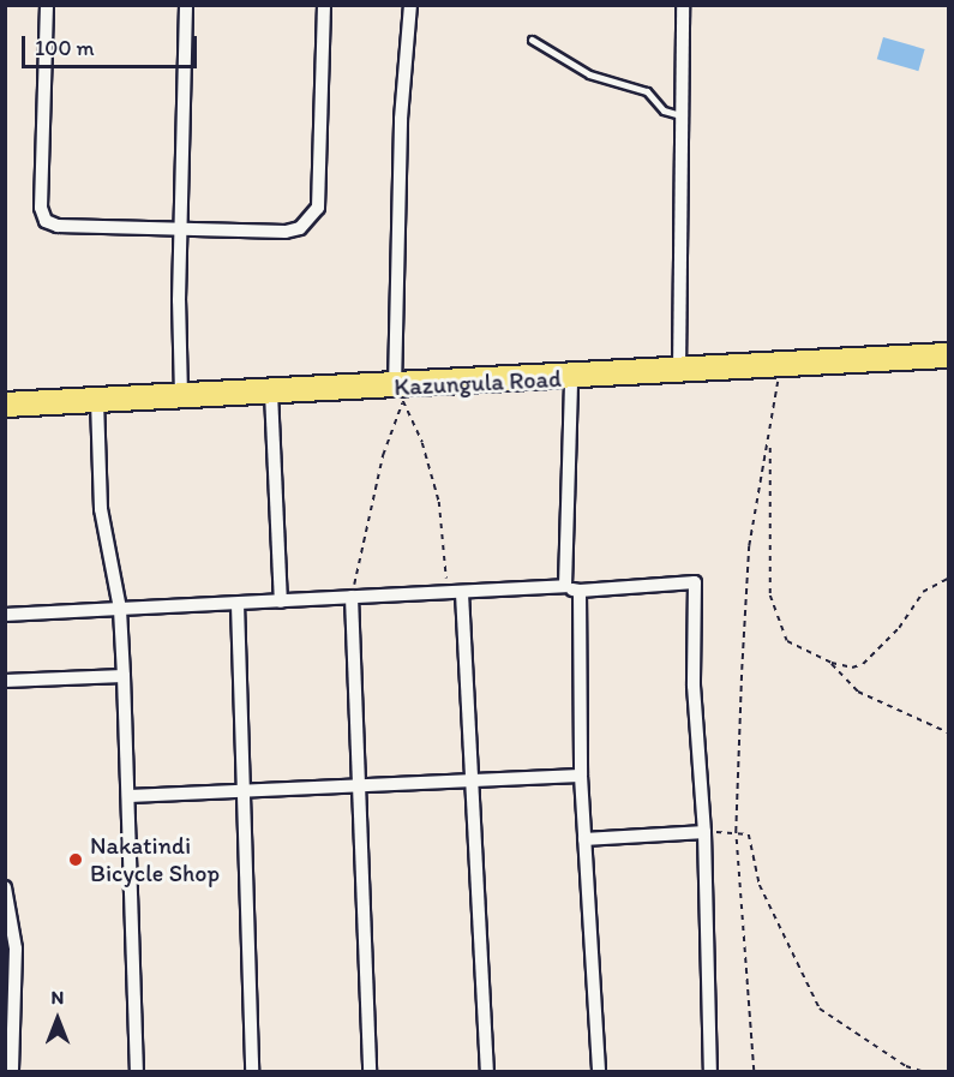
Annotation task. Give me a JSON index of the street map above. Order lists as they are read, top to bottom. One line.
{"streets":{"highway":["Kazungula Road"]},"places":["Nakatindi Bicycle Shop"],"scale_bar":"100 m","north":"top"}
